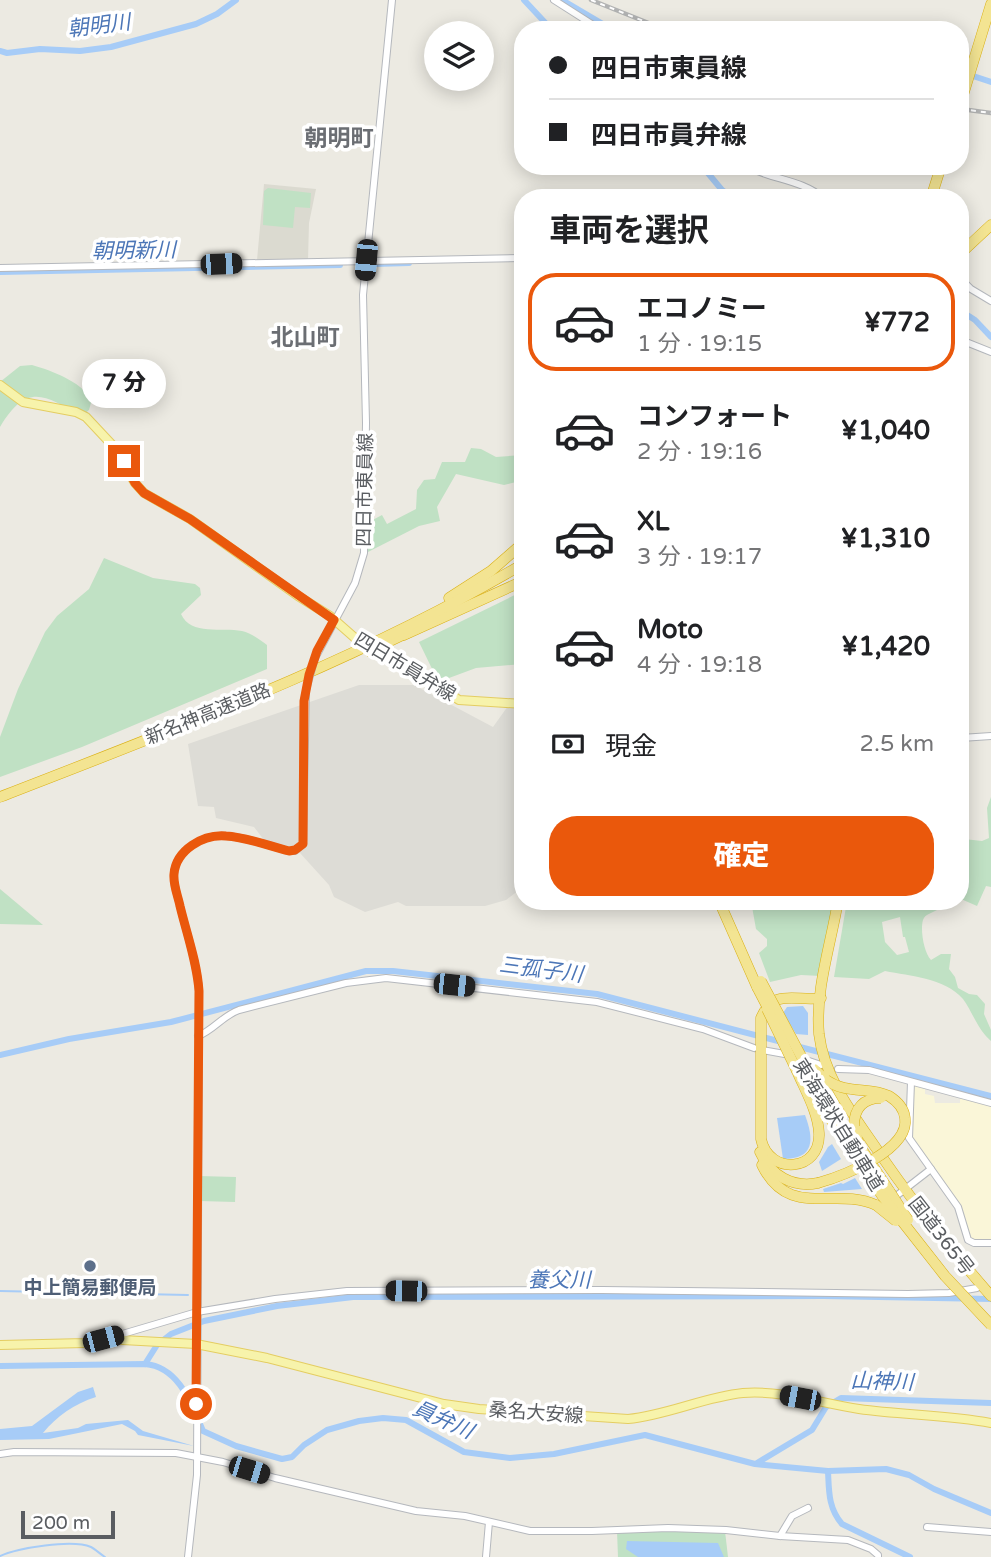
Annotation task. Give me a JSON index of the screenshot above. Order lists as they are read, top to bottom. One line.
{"streets":{"highway":["新名神高速道路","東海環状自動車道","国道365号"],"main road":["四日市員弁線","桑名大安線"],"street":["四日市東員線"]},"crossings":[["四日市東員線","四日市員弁線"],["四日市東員線","桑名大安線"],["東海環状自動車道","国道365号"]],"districts":["朝明町","北山町"],"water":["朝明川","朝明新川","三孤子川","養父川","山神川","員弁川"],"places":["中上簡易郵便局"],"scale_bar":"200 m","page":{"banner":["四日市東員線","四日市員弁線"],"heading":"車両を選択","list":[{"name":"エコノミー","note":"1 分 · 19:15","value":"¥772"},{"name":"コンフォート","note":"2 分 · 19:16","value":"¥1,040"},{"name":"XL","note":"3 分 · 19:17","value":"¥1,310"},{"name":"Moto","note":"4 分 · 19:18","value":"¥1,420"}],"bubble":"7 分","pay":["現金","2.5 km"],"buttons":"確定","scale":"200 m"}}
